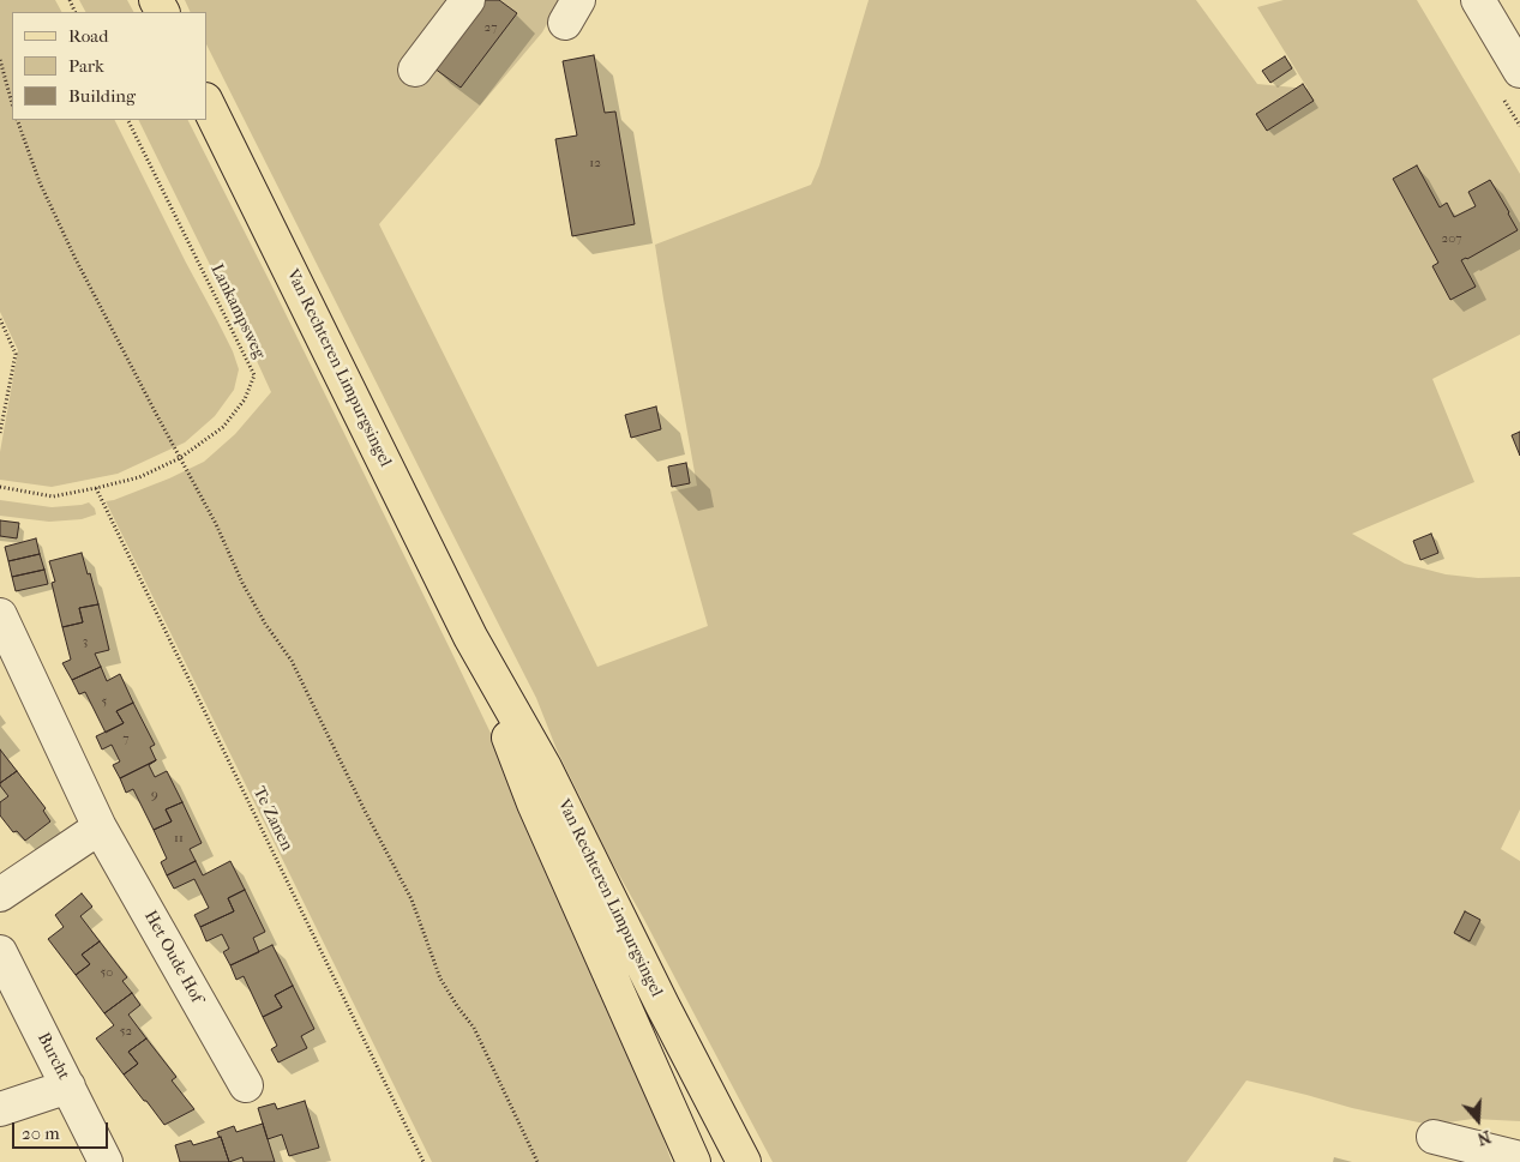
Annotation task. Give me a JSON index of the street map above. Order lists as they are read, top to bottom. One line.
{"streets":{"main road":["Van Rechteren Limpurgsingel"],"street":["Het Oude Hof","Burcht"],"path":["Lankampsweg","Te Zanen"]},"crossings":[["Lankampsweg","Te Zanen"]],"house_numbers":["27","12","207","3","5","7","9","11","50","52"],"legend":["Road","Park","Building"],"scale_bar":"20 m","north":"bottom"}
